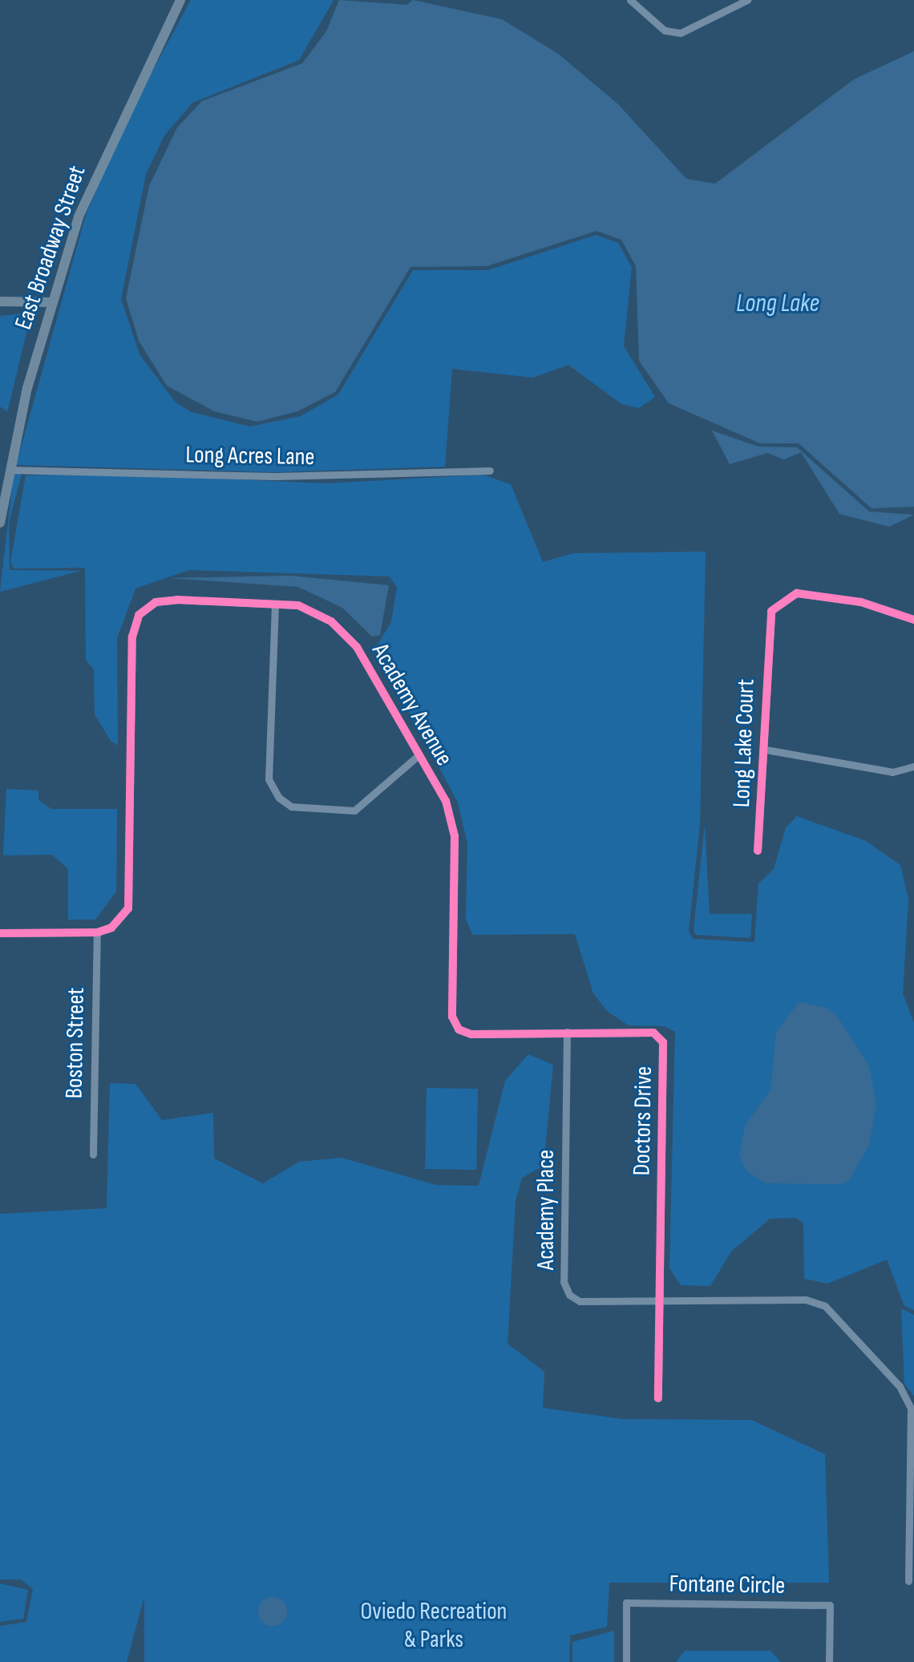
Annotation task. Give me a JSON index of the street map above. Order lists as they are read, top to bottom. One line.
{"streets":{"main road":["East Broadway Street"],"street":["Long Acres Lane","Academy Avenue","Long Lake Court","Boston Street","Doctors Drive","Academy Place","Fontane Circle"]},"crossings":[["East Broadway Street","Long Acres Lane"],["Academy Avenue","Boston Street"],["Academy Avenue","Doctors Drive"],["Academy Avenue","Academy Place"],["Doctors Drive","Academy Place"]],"water":["Long Lake"],"parks":["Oviedo Recreation & Parks"]}
